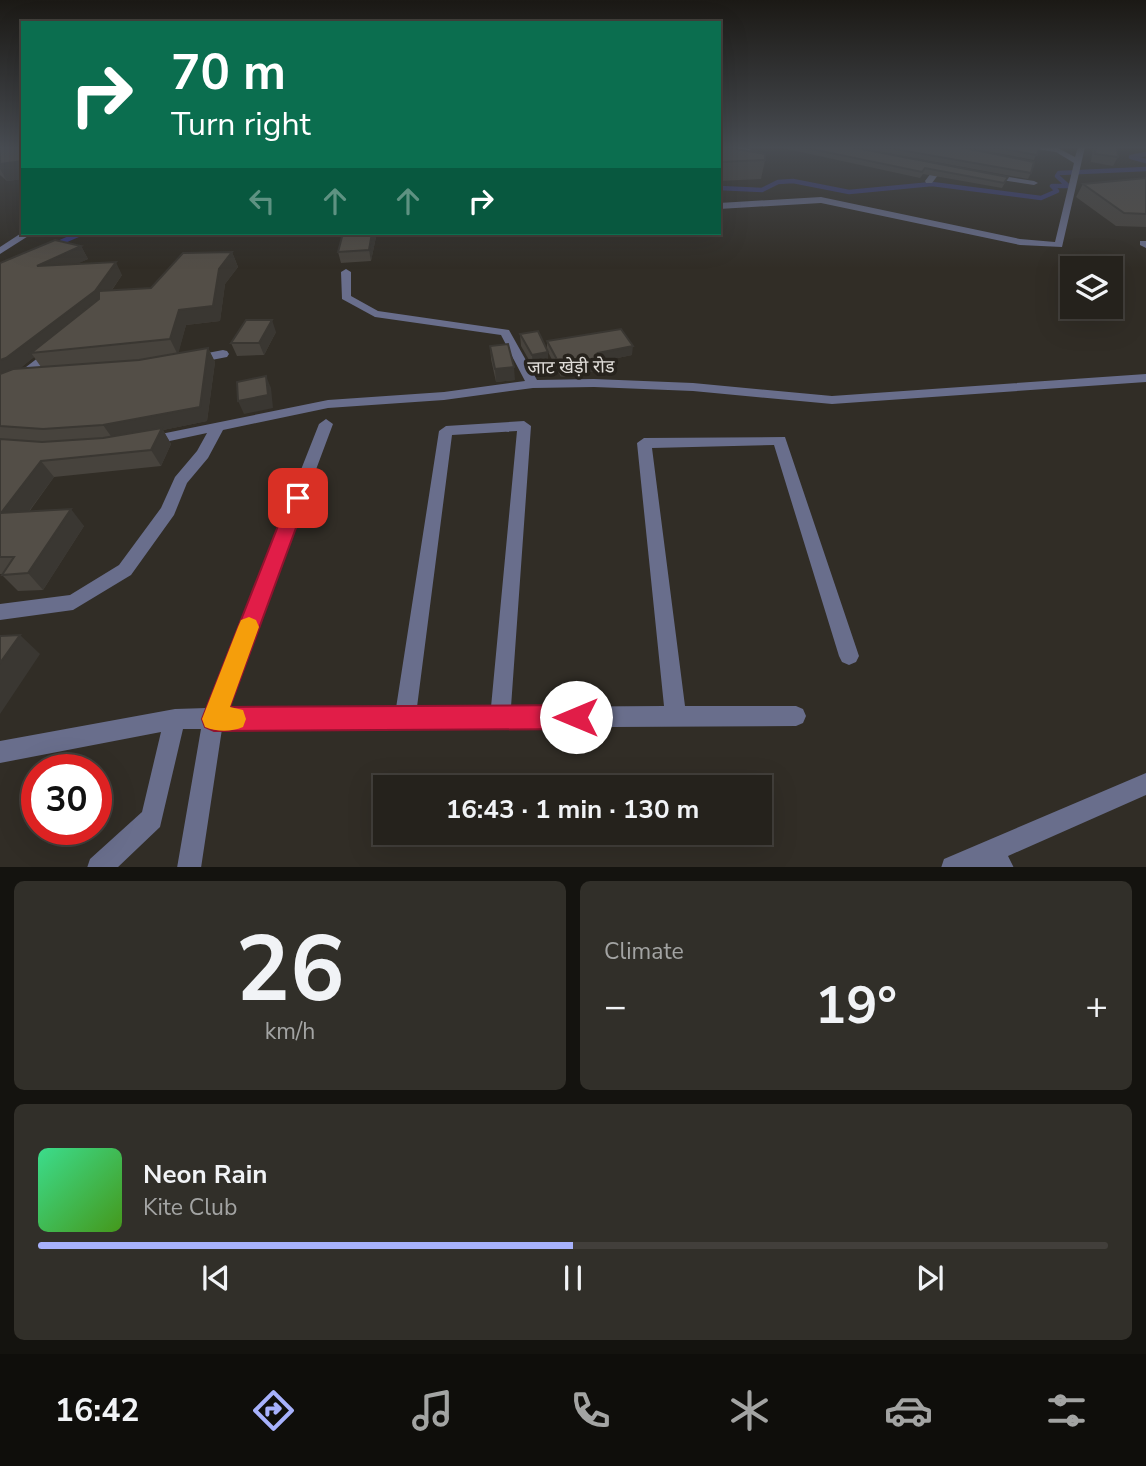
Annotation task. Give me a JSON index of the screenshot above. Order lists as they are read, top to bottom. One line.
{"streets":{"street":["जाट खेड़ी रोड"]},"page":{"turn":["70 m","Turn right"],"limit":"30","trip":"16:43 · 1 min · 130 m","tile":[["26","km/h"],"Climate"],"heat":["−","19°","+"],"song":["Neon Rain","Kite Club"],"tabs":"16:42"}}
